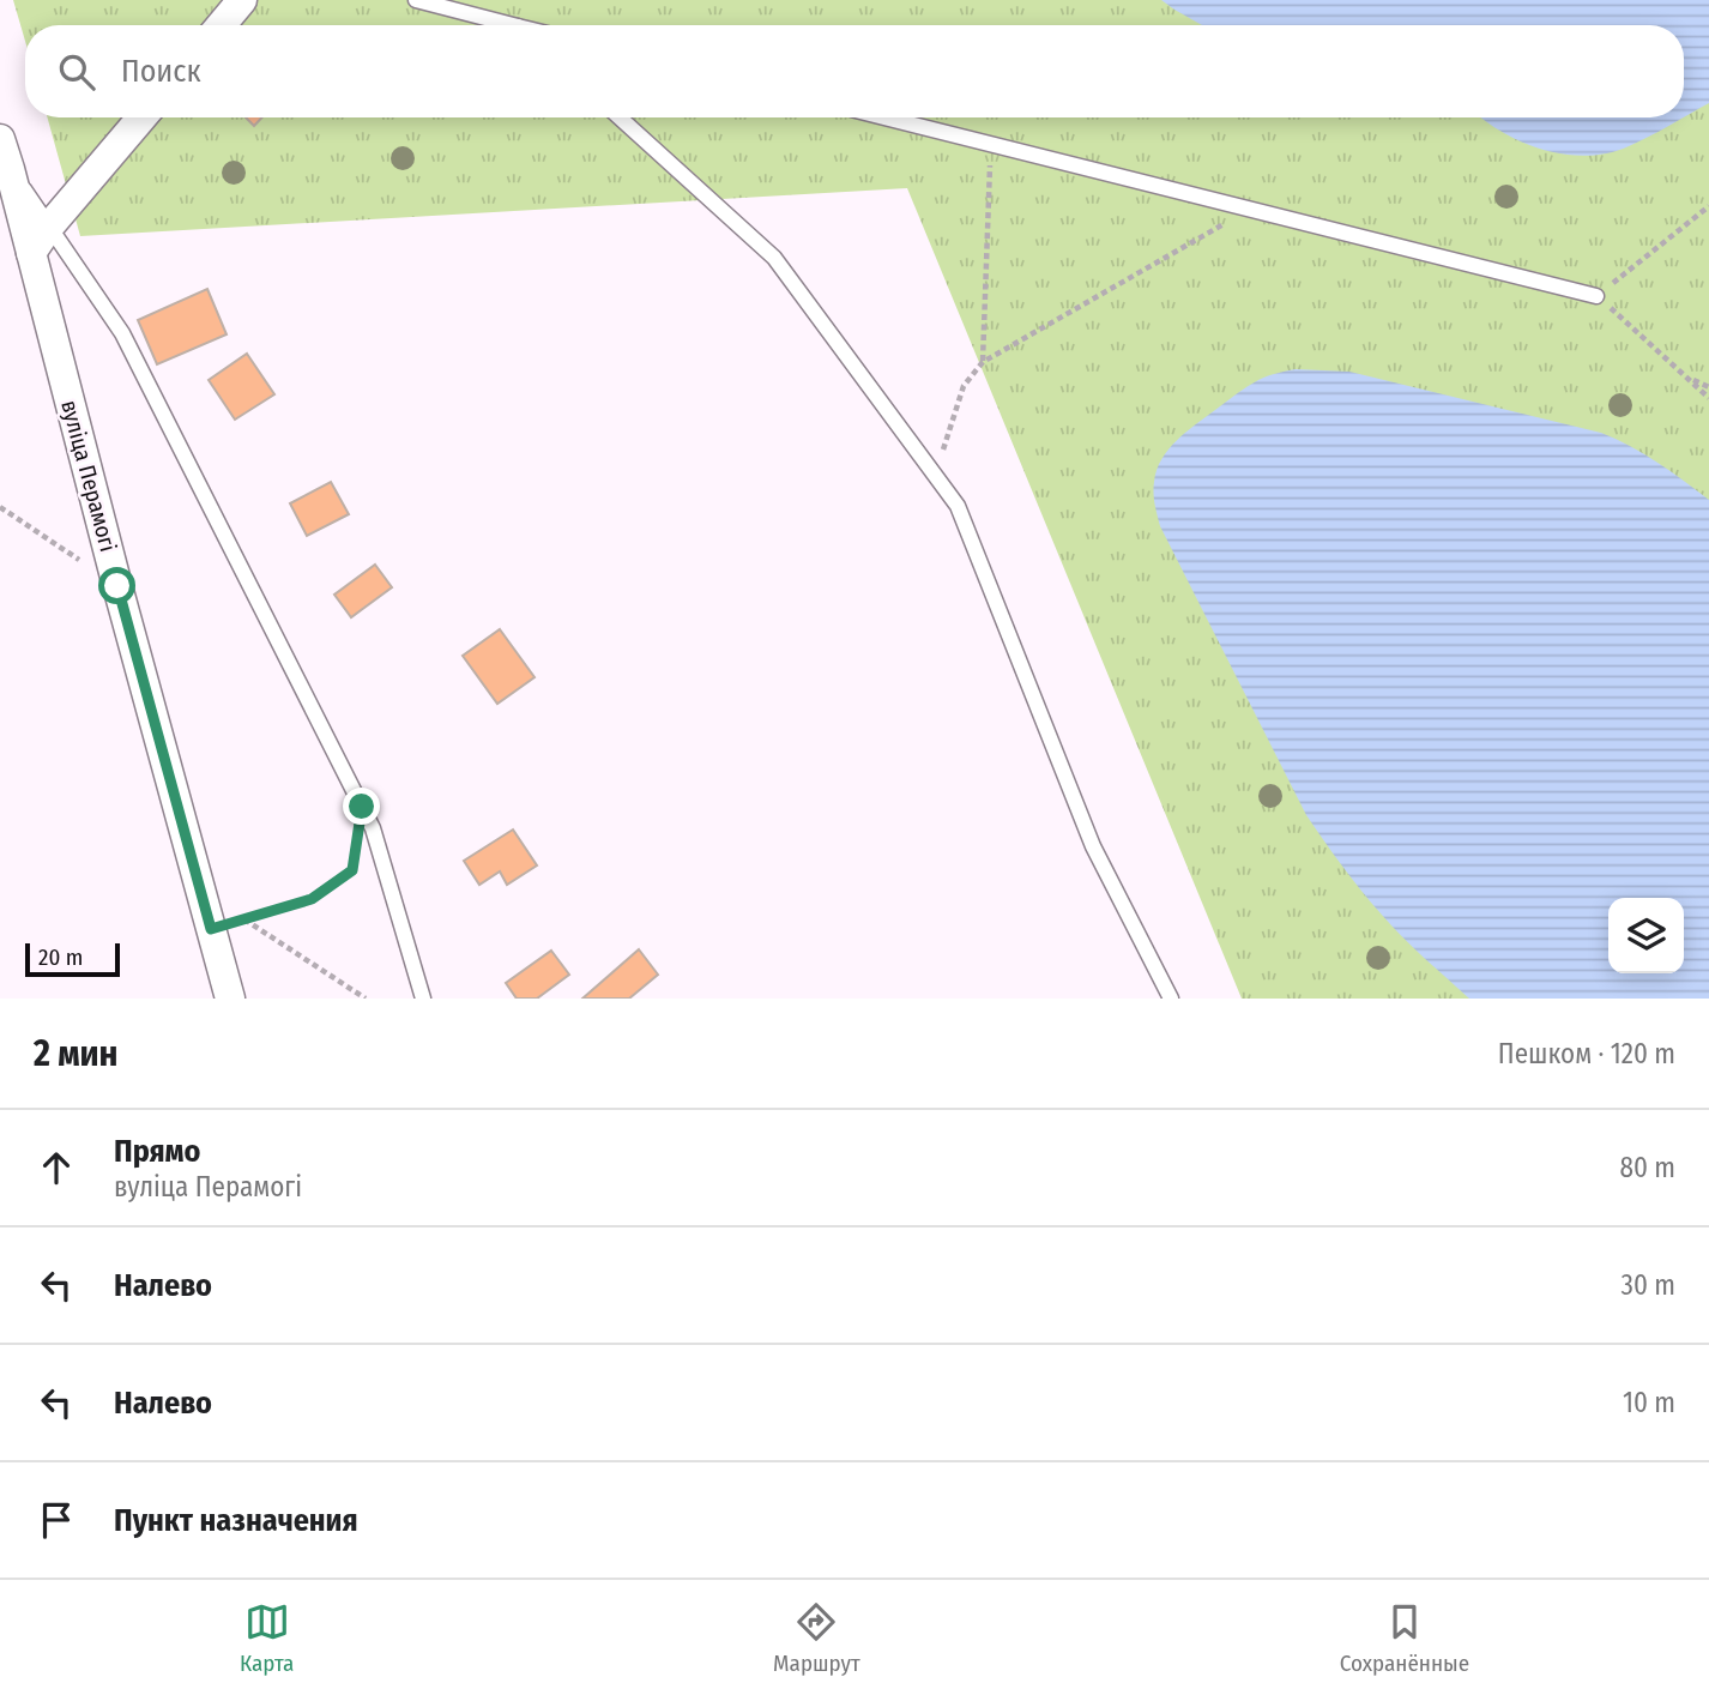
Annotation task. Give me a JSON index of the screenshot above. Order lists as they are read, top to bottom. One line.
{"streets":{"street":["вуліца Перамогі"]},"scale_bar":"20 m","page":{"search":"Поиск","scale":"20 m","heading":["2 мин","Пешком · 120 m"],"list":[["Прямо","вуліца Перамогі","80 m"],["Налево","30 m"],["Налево","10 m"],"Пункт назначения"],"nav":["Карта","Маршрут","Сохранённые"]}}
